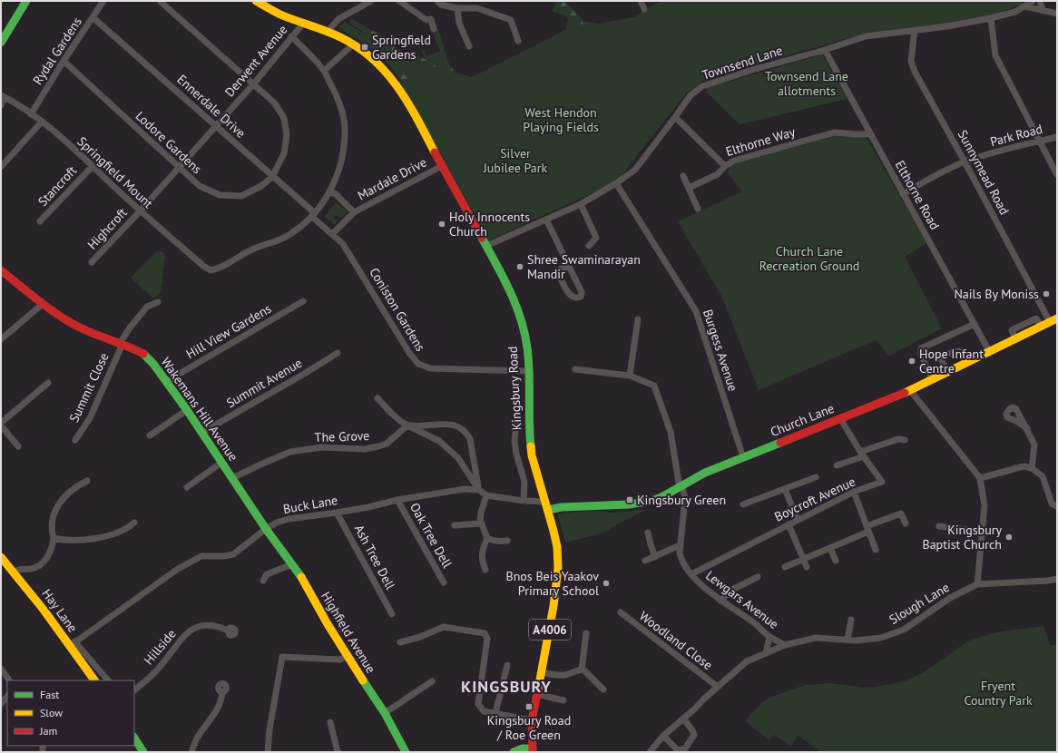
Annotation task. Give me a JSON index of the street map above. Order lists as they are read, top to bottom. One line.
{"streets":{"main road":["Kingsbury Road","Wakemans Hill Avenue","Church Lane","Hay Lane","A4006","Highfield Avenue"],"street":["Rydal Gardens","Derwent Avenue","Townsend Lane","Ennerdale Drive","Park Road","Elthorne Way","Lodore Gardens","Springfield Mount","Sunnymead Road","Mardale Drive","Stancroft","Elthorne Road","Highcroft","Coniston Gardens","Hill View Gardens","Burgess Avenue","Summit Avenue","Summit Close","The Grove","Boycroft Avenue","Buck Lane","Oak Tree Dell","Ash Tree Dell","Lewgars Avenue","Slough Lane","Woodland Close","Hillside"]},"crossings":[["Rydal Gardens","Ennerdale Drive"],["Rydal Gardens","Lodore Gardens"],["Rydal Gardens","Springfield Mount"],["Derwent Avenue","Ennerdale Drive"],["Derwent Avenue","Lodore Gardens"],["Derwent Avenue","Springfield Mount"],["Derwent Avenue","Highcroft"],["Derwent Avenue","Kingsbury Road"],["Townsend Lane","Elthorne Way"],["Townsend Lane","Sunnymead Road"],["Townsend Lane","Elthorne Road"],["Townsend Lane","Burgess Avenue"],["Townsend Lane","Kingsbury Road"],["Ennerdale Drive","Lodore Gardens"],["Ennerdale Drive","Springfield Mount"],["Ennerdale Drive","Coniston Gardens"],["Park Road","Sunnymead Road"],["Park Road","Elthorne Road"],["Elthorne Way","Elthorne Road"],["Springfield Mount","Stancroft"],["Springfield Mount","Highcroft"],["Springfield Mount","Coniston Gardens"],["Sunnymead Road","Church Lane"],["Mardale Drive","Coniston Gardens"],["Mardale Drive","Kingsbury Road"],["Elthorne Road","Church Lane"],["Coniston Gardens","Kingsbury Road"],["Hill View Gardens","Wakemans Hill Avenue"],["Burgess Avenue","Church Lane"],["Summit Avenue","Wakemans Hill Avenue"],["Summit Close","Wakemans Hill Avenue"],["Kingsbury Road","Church Lane"],["Wakemans Hill Avenue","The Grove"],["Wakemans Hill Avenue","Buck Lane"],["Wakemans Hill Avenue","Highfield Avenue"],["Church Lane","Boycroft Avenue"],["Church Lane","Lewgars Avenue"],["Boycroft Avenue","Lewgars Avenue"],["Buck Lane","Oak Tree Dell"],["Buck Lane","Ash Tree Dell"],["Buck Lane","Hay Lane"],["Buck Lane","Highfield Avenue"],["Lewgars Avenue","Slough Lane"],["Slough Lane","Woodland Close"]],"districts":["KINGSBURY"],"parks":["Townsend Lane allotments","West Hendon Playing Fields","Silver Jubilee Park","Church Lane Recreation Ground","Fryent Country Park"],"places":{"transit":["Springfield Gardens","Kingsbury Green","Kingsbury Road / Roe Green"],"other":["Holy Innocents Church","Shree Swaminarayan Mandir","Nails By Moniss","Hope Infant Centre","Kingsbury Baptist Church","Bnos Beis Yaakov Primary School"]},"legend":["Fast","Slow","Jam"]}
